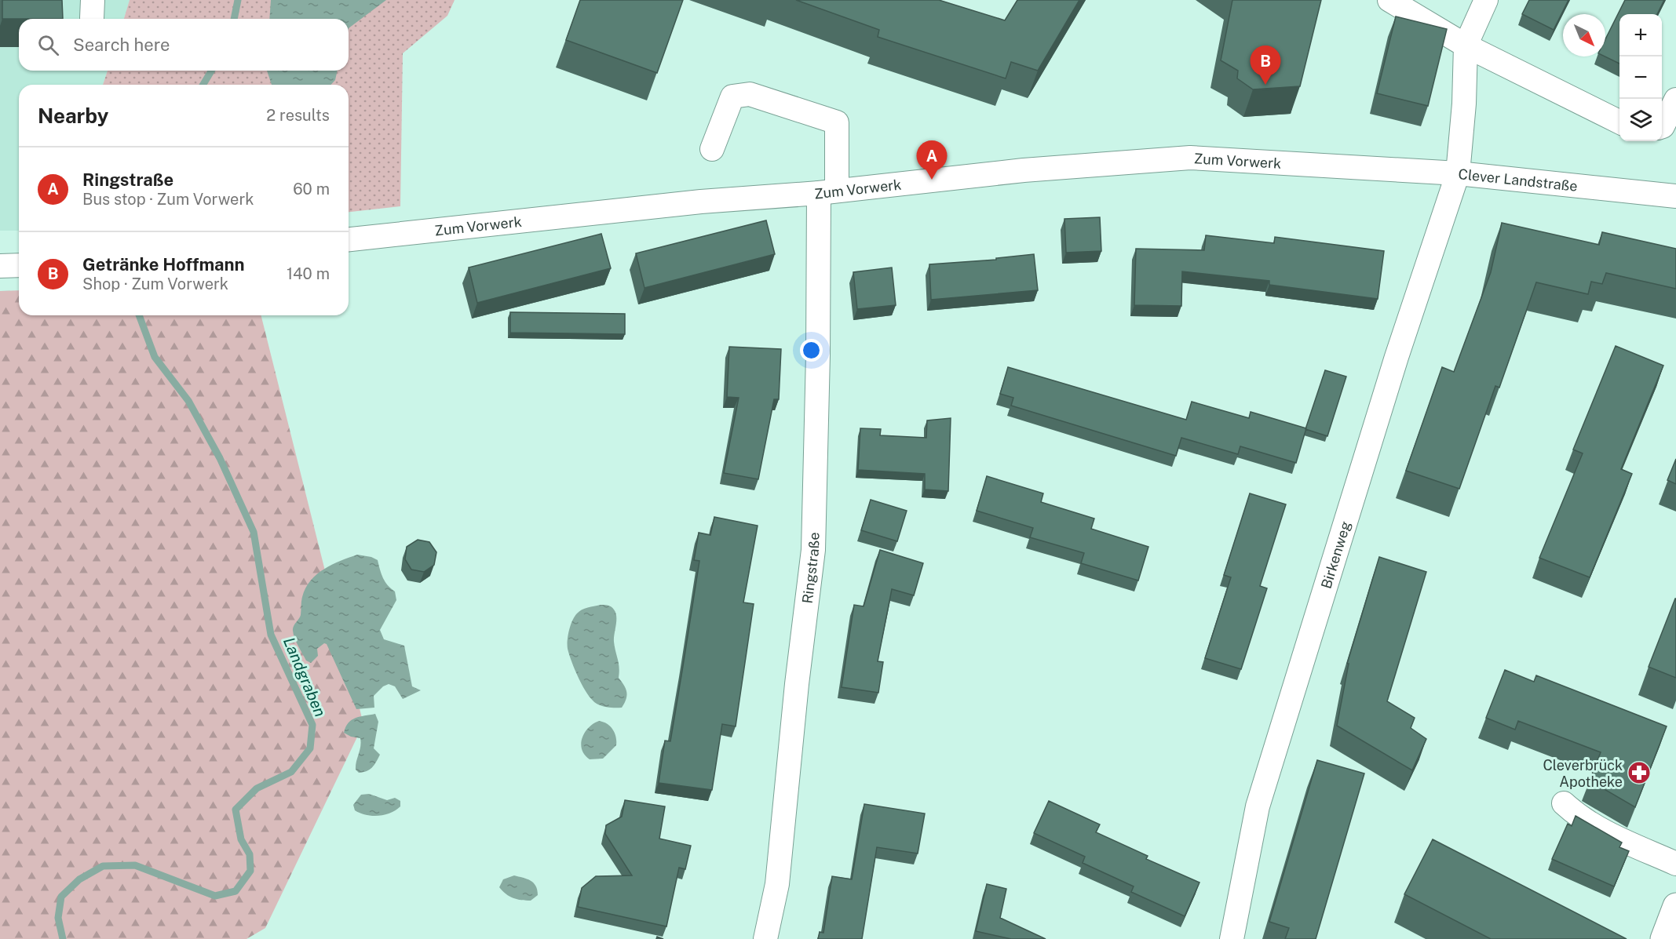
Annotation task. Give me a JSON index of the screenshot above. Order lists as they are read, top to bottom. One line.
{"streets":{"street":["Zum Vorwerk","Clever Landstraße","Birkenweg","Ringstraße"]},"crossings":[["Zum Vorwerk","Clever Landstraße"],["Zum Vorwerk","Birkenweg"],["Zum Vorwerk","Ringstraße"],["Clever Landstraße","Birkenweg"]],"water":["Landgraben"],"places":{"pharmacy":["Cleverbrück Apotheke"]},"north":"bottom right","page":{"map_buttons":["+","−"],"search":"Search here","pins":["B","A"],"heading":["Nearby","2 results"],"list":[{"mark":"A","name":"Ringstraße","note":"Bus stop · Zum Vorwerk","value":"60 m"},{"mark":"B","name":"Getränke Hoffmann","note":"Shop · Zum Vorwerk","value":"140 m"}]}}
